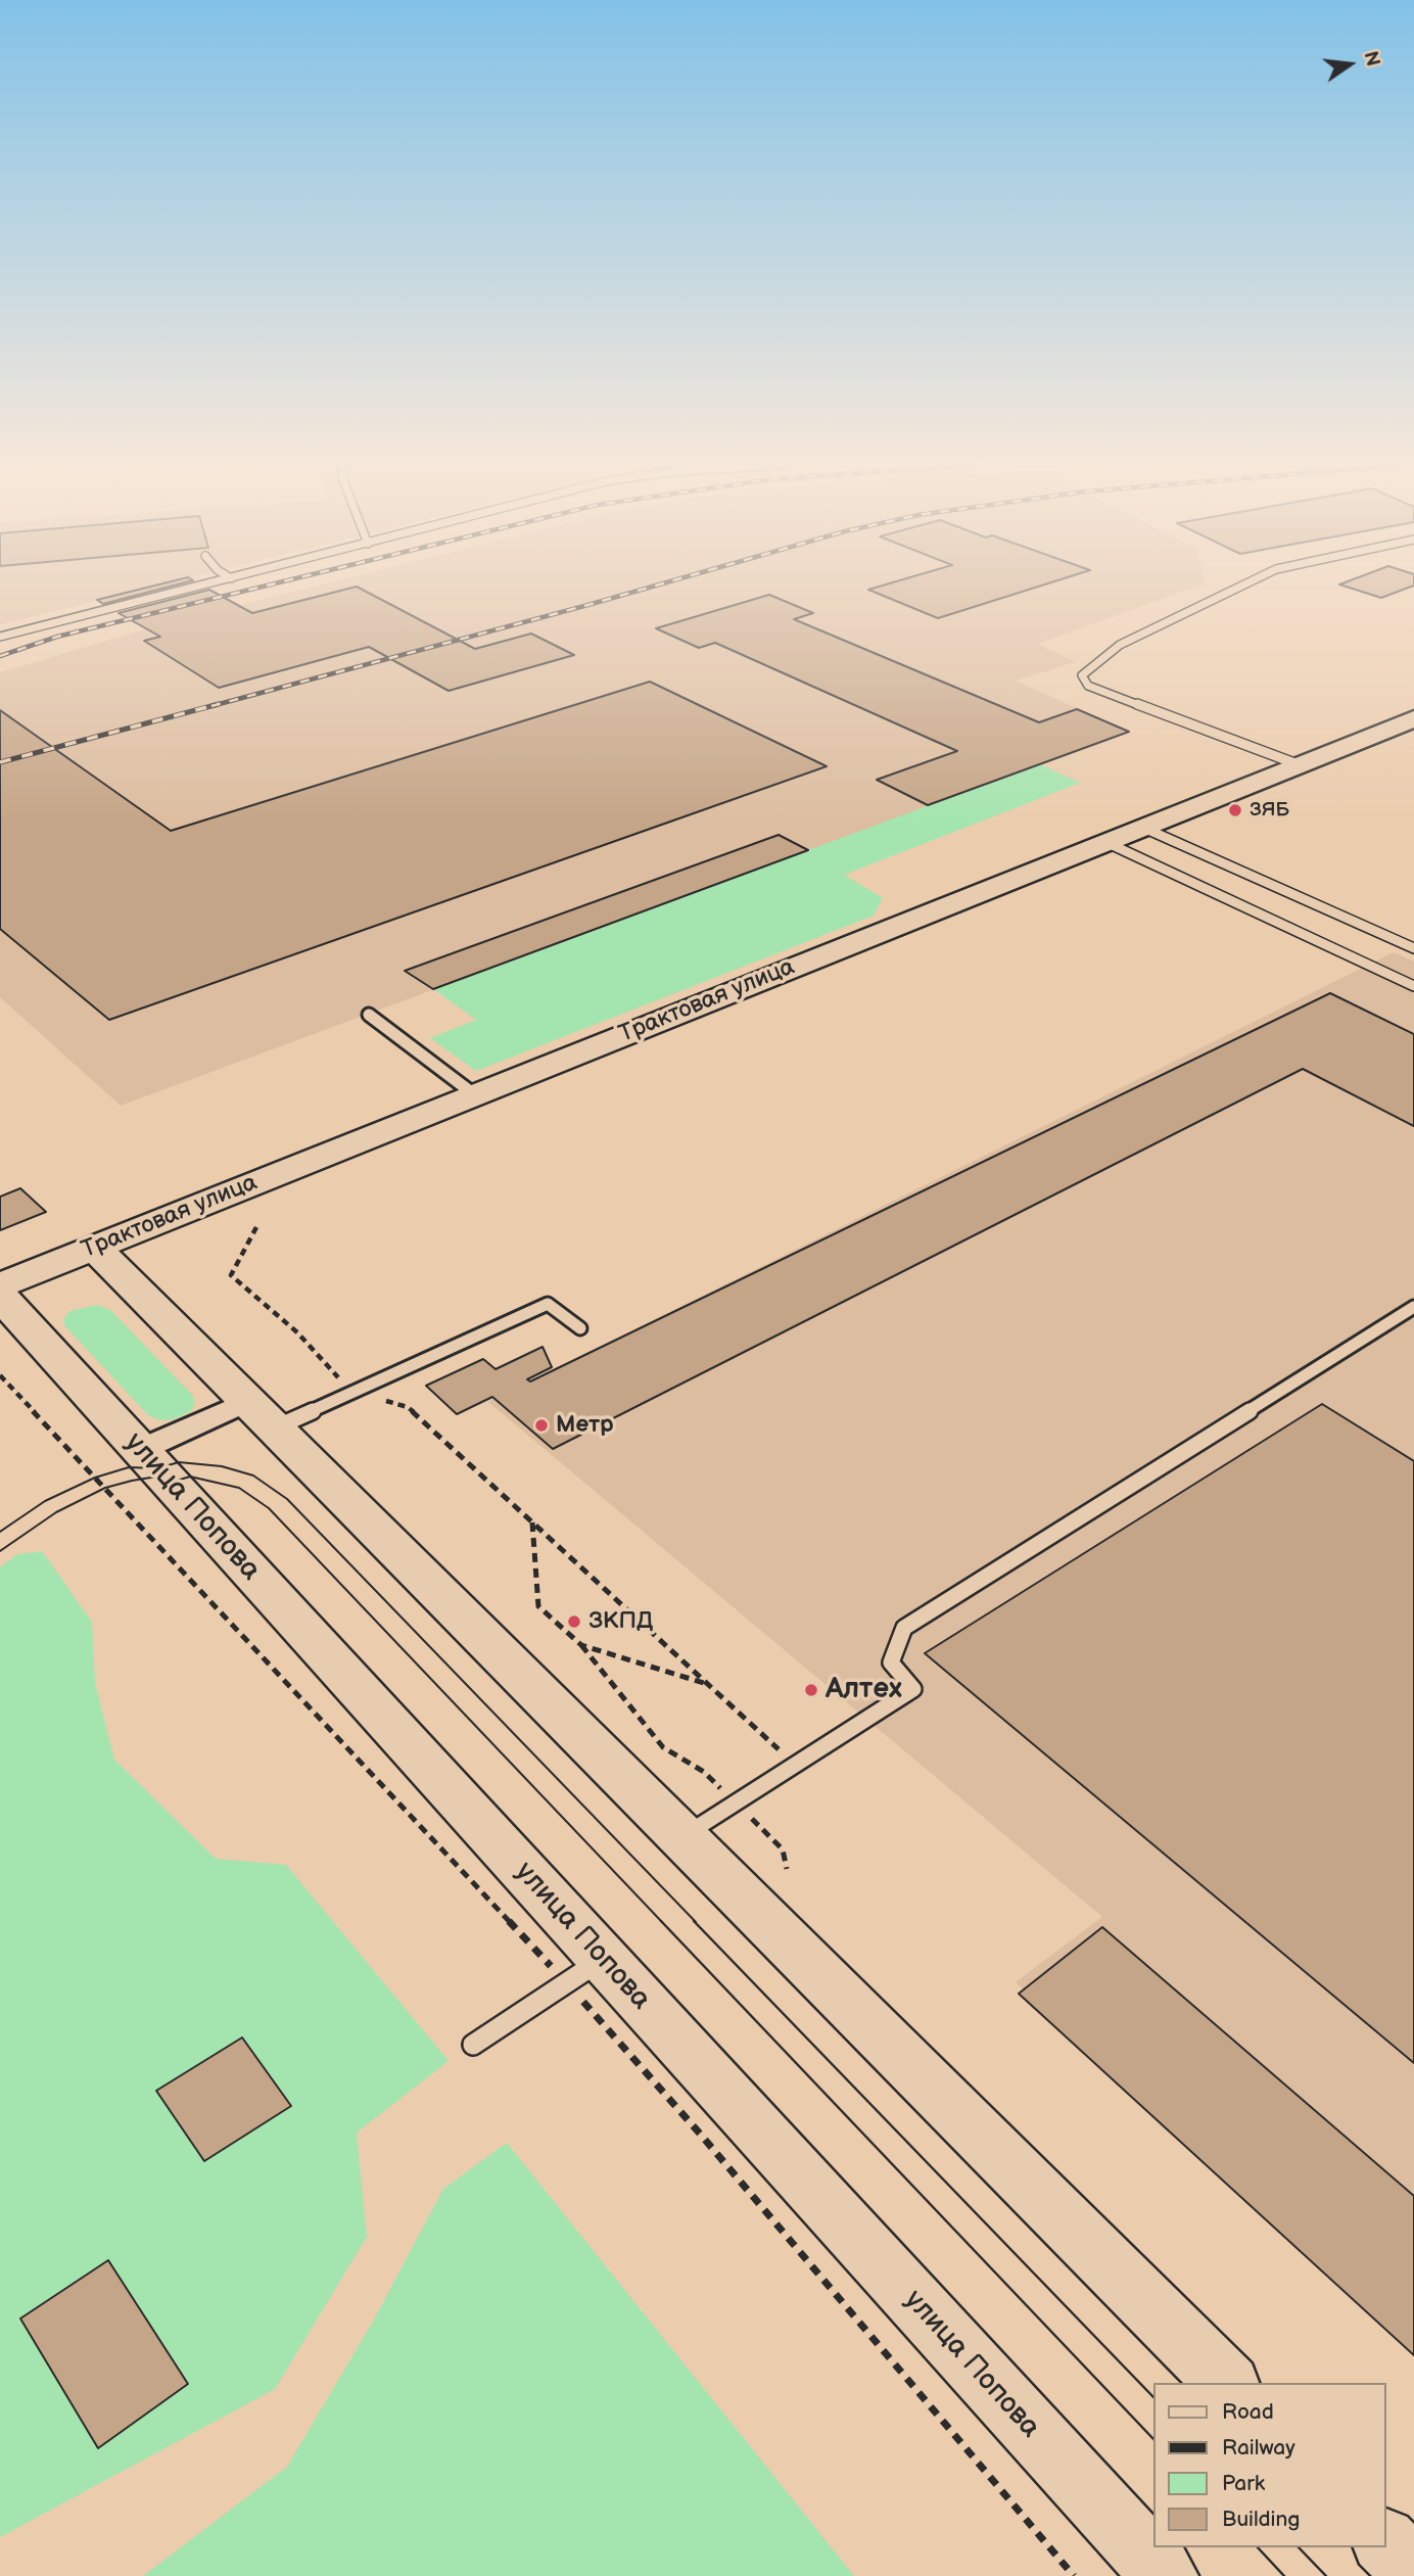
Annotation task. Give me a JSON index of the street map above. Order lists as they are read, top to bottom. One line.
{"streets":{"main road":["Трактовая улица","улица Попова"]},"places":["ЗЯБ","Метр","ЗКПД","Алтех"],"legend":["Road","Railway","Park","Building"],"north":"right"}
